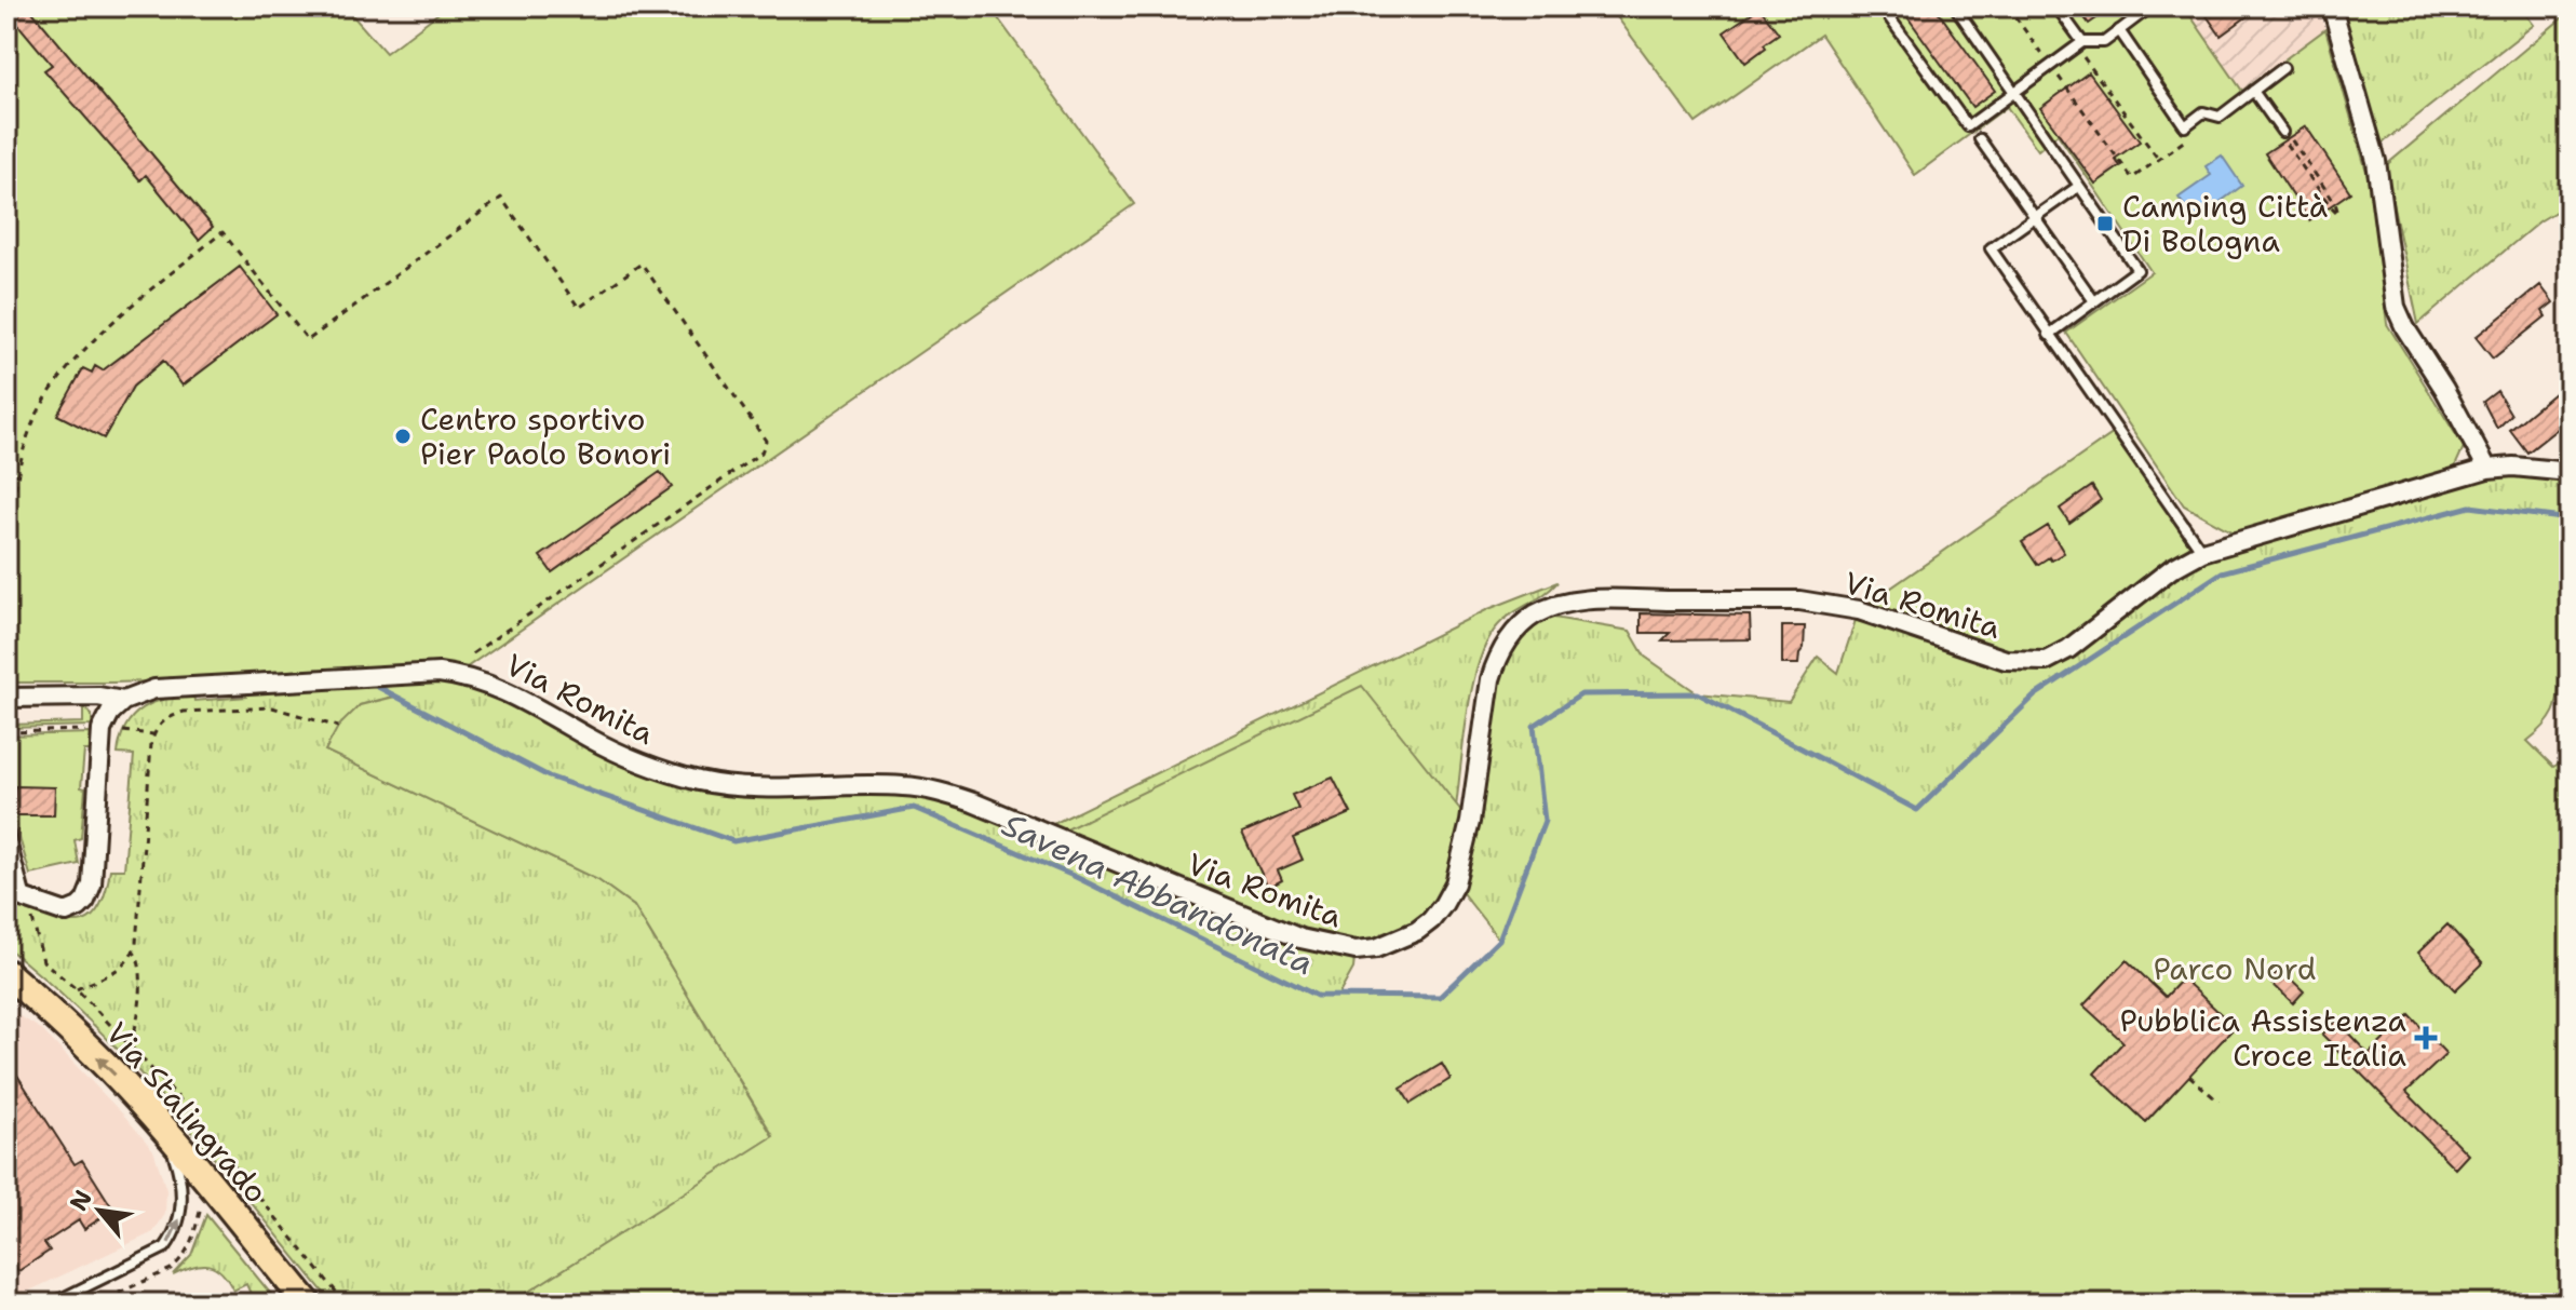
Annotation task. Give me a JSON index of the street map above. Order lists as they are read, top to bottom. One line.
{"streets":{"main road":["Via Stalingrado"],"street":["Via Romita"]},"one_way":["Via Stalingrado"],"water":["Savena Abbandonata"],"parks":["Parco Nord"],"places":{"transit":["Camping Città Di Bologna"],"other":["Centro sportivo Pier Paolo Bonori"],"health":["Pubblica Assistenza Croce Italia"]},"north":"top left"}
